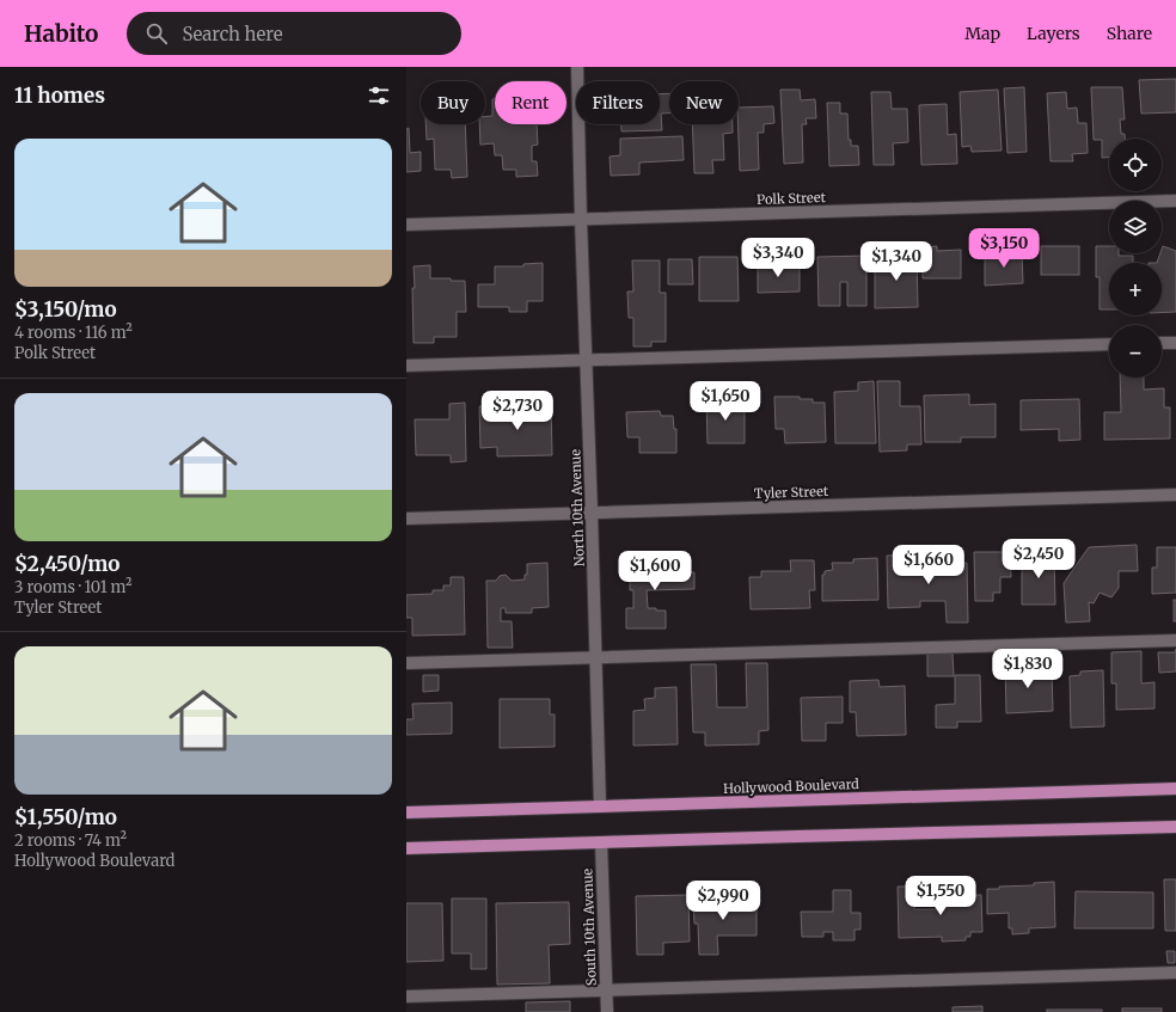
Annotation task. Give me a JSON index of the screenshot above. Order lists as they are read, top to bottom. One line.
{"streets":{"main road":["Hollywood Boulevard"],"street":["Polk Street","Tyler Street","North 10th Avenue","South 10th Avenue"]},"crossings":[["Polk Street","North 10th Avenue"],["Tyler Street","North 10th Avenue"],["North 10th Avenue","Hollywood Boulevard"]],"page":{"header":"Habito","search":"Search here","nav":["Map","Layers","Share"],"heading":"11 homes","chip":["Buy","Rent","Filters","New"],"list":[{"name":"$3,150/mo","note":"4 rooms · 116 m² · Polk Street"},{"name":"$2,450/mo","note":"3 rooms · 101 m² · Tyler Street"},{"name":"$1,550/mo","note":"2 rooms · 74 m² · Hollywood Boulevard"}],"map_buttons":["+","−"],"price":["$3,150","$3,340","$1,340","$1,650","$2,730","$2,450","$1,660","$1,600","$1,830","$1,550","$2,990"]}}
